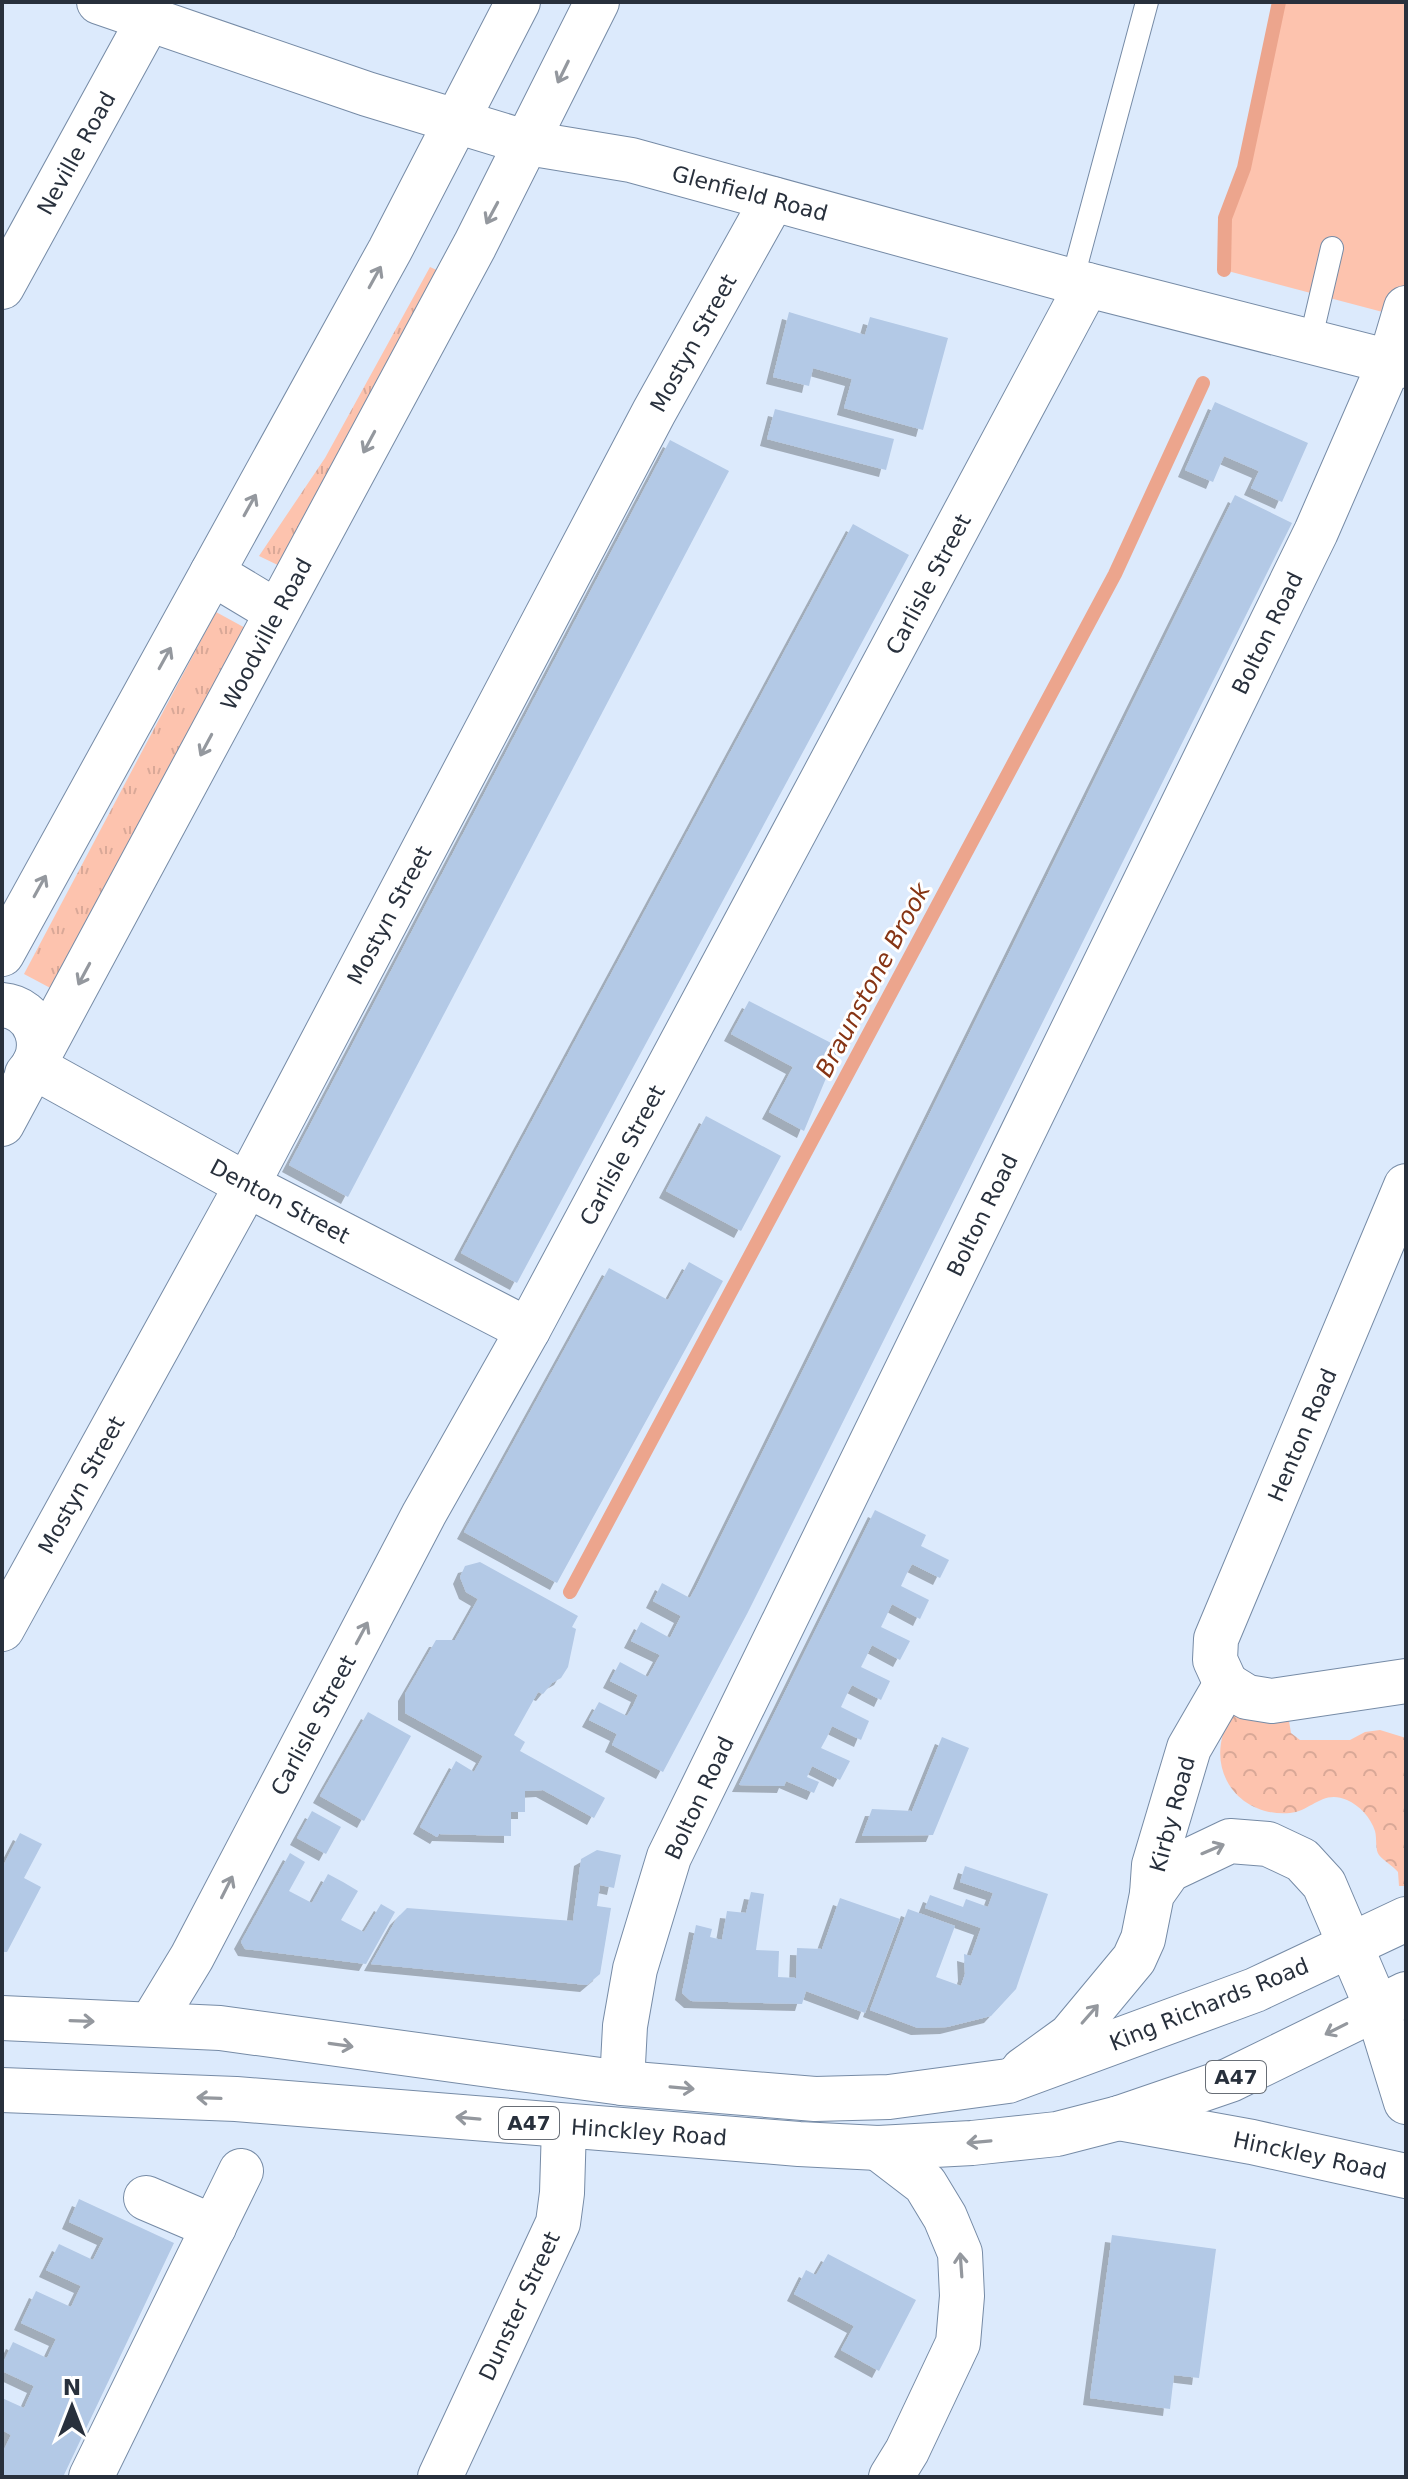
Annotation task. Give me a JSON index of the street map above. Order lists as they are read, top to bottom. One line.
{"streets":{"street":["Neville Road","Glenfield Road","Mostyn Street","Carlisle Street","Bolton Road","Woodville Road","Denton Street","Henton Road","Kirby Road","King Richards Road","A47","Hinckley Road","Dunster Street"]},"crossings":[["Neville Road","Glenfield Road"],["Glenfield Road","Mostyn Street"],["Glenfield Road","Carlisle Street"],["Glenfield Road","Bolton Road"],["Glenfield Road","Woodville Road"],["Mostyn Street","Denton Street"],["Carlisle Street","Denton Street"],["Carlisle Street","Hinckley Road"],["Bolton Road","Hinckley Road"],["Woodville Road","Denton Street"],["Henton Road","Kirby Road"],["Kirby Road","King Richards Road"],["Kirby Road","Hinckley Road"],["King Richards Road","Hinckley Road"],["A47","Hinckley Road"],["Hinckley Road","Dunster Street"]],"one_way":["Carlisle Street","Kirby Road"],"water":["Braunstone Brook"],"north":"top"}
